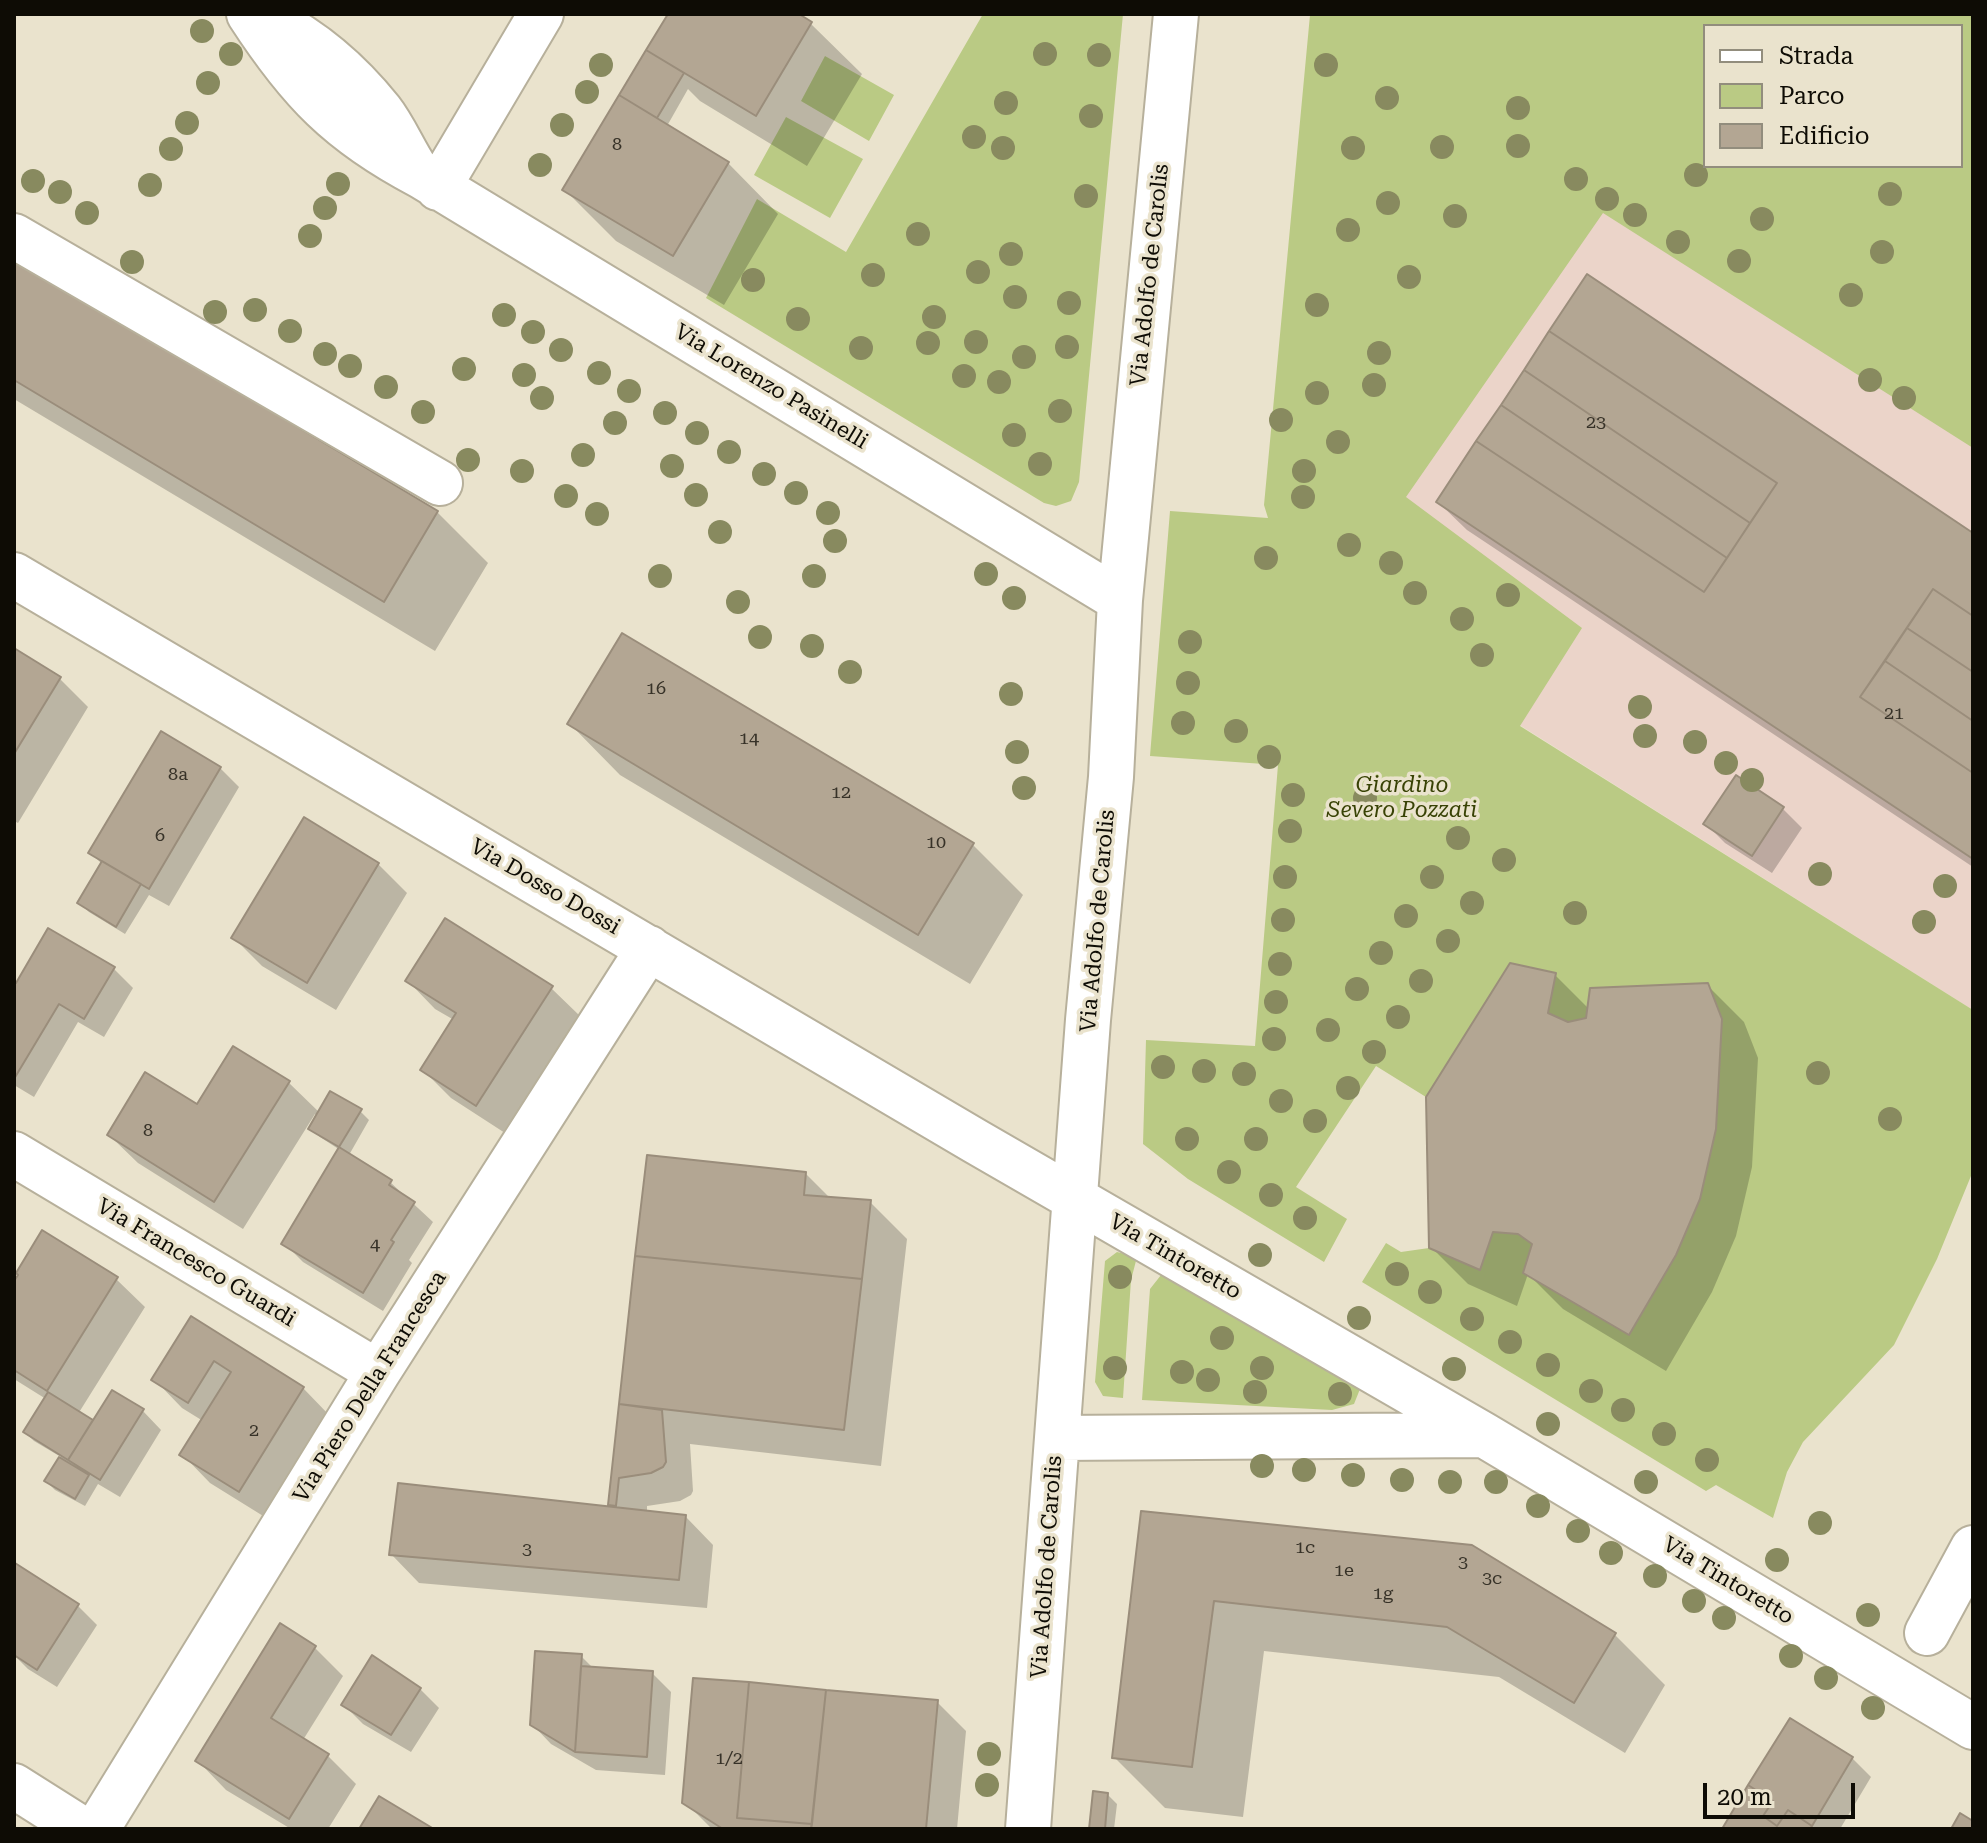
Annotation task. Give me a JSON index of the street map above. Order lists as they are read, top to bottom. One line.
{"streets":{"street":["Via Adolfo de Carolis","Via Lorenzo Pasinelli","Via Dosso Dossi","Via Tintoretto","Via Francesco Guardi","Via Piero Della Francesca"]},"crossings":[["Via Adolfo de Carolis","Via Lorenzo Pasinelli"],["Via Adolfo de Carolis","Via Dosso Dossi"],["Via Adolfo de Carolis","Via Tintoretto"],["Via Dosso Dossi","Via Tintoretto"],["Via Dosso Dossi","Via Piero Della Francesca"],["Via Francesco Guardi","Via Piero Della Francesca"]],"parks":["Giardino Severo Pozzati"],"house_numbers":["8","23","16","21","14","8a","12","6","10","8","4","2","1c","3","3","1e","3c","1g","1/2"],"legend":["Strada","Parco","Edificio"],"scale_bar":"20 m"}
